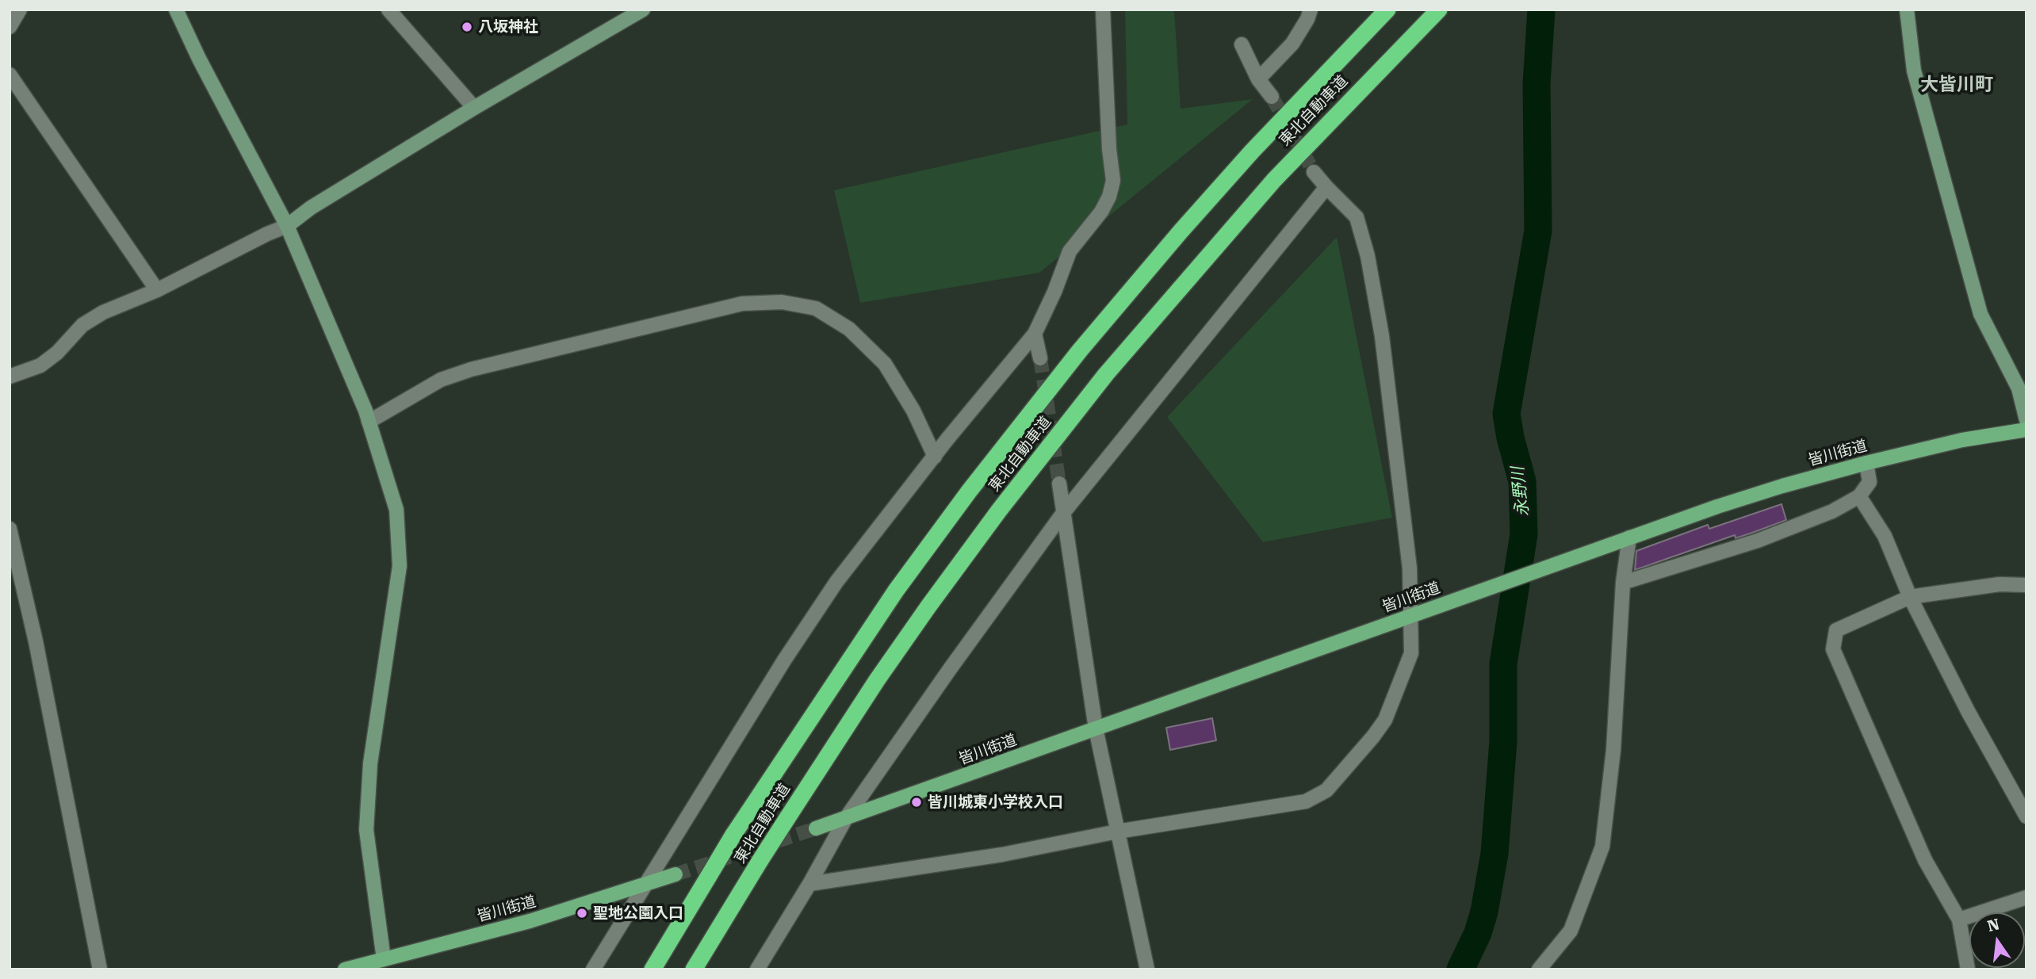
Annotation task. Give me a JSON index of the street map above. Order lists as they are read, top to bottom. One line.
{"streets":{"highway":["東北自動車道"],"main road":["皆川街道"]},"districts":["大皆川町"],"water":["永野川"],"places":["八坂神社","皆川城東小学校入口","聖地公園入口"],"north":"top"}
